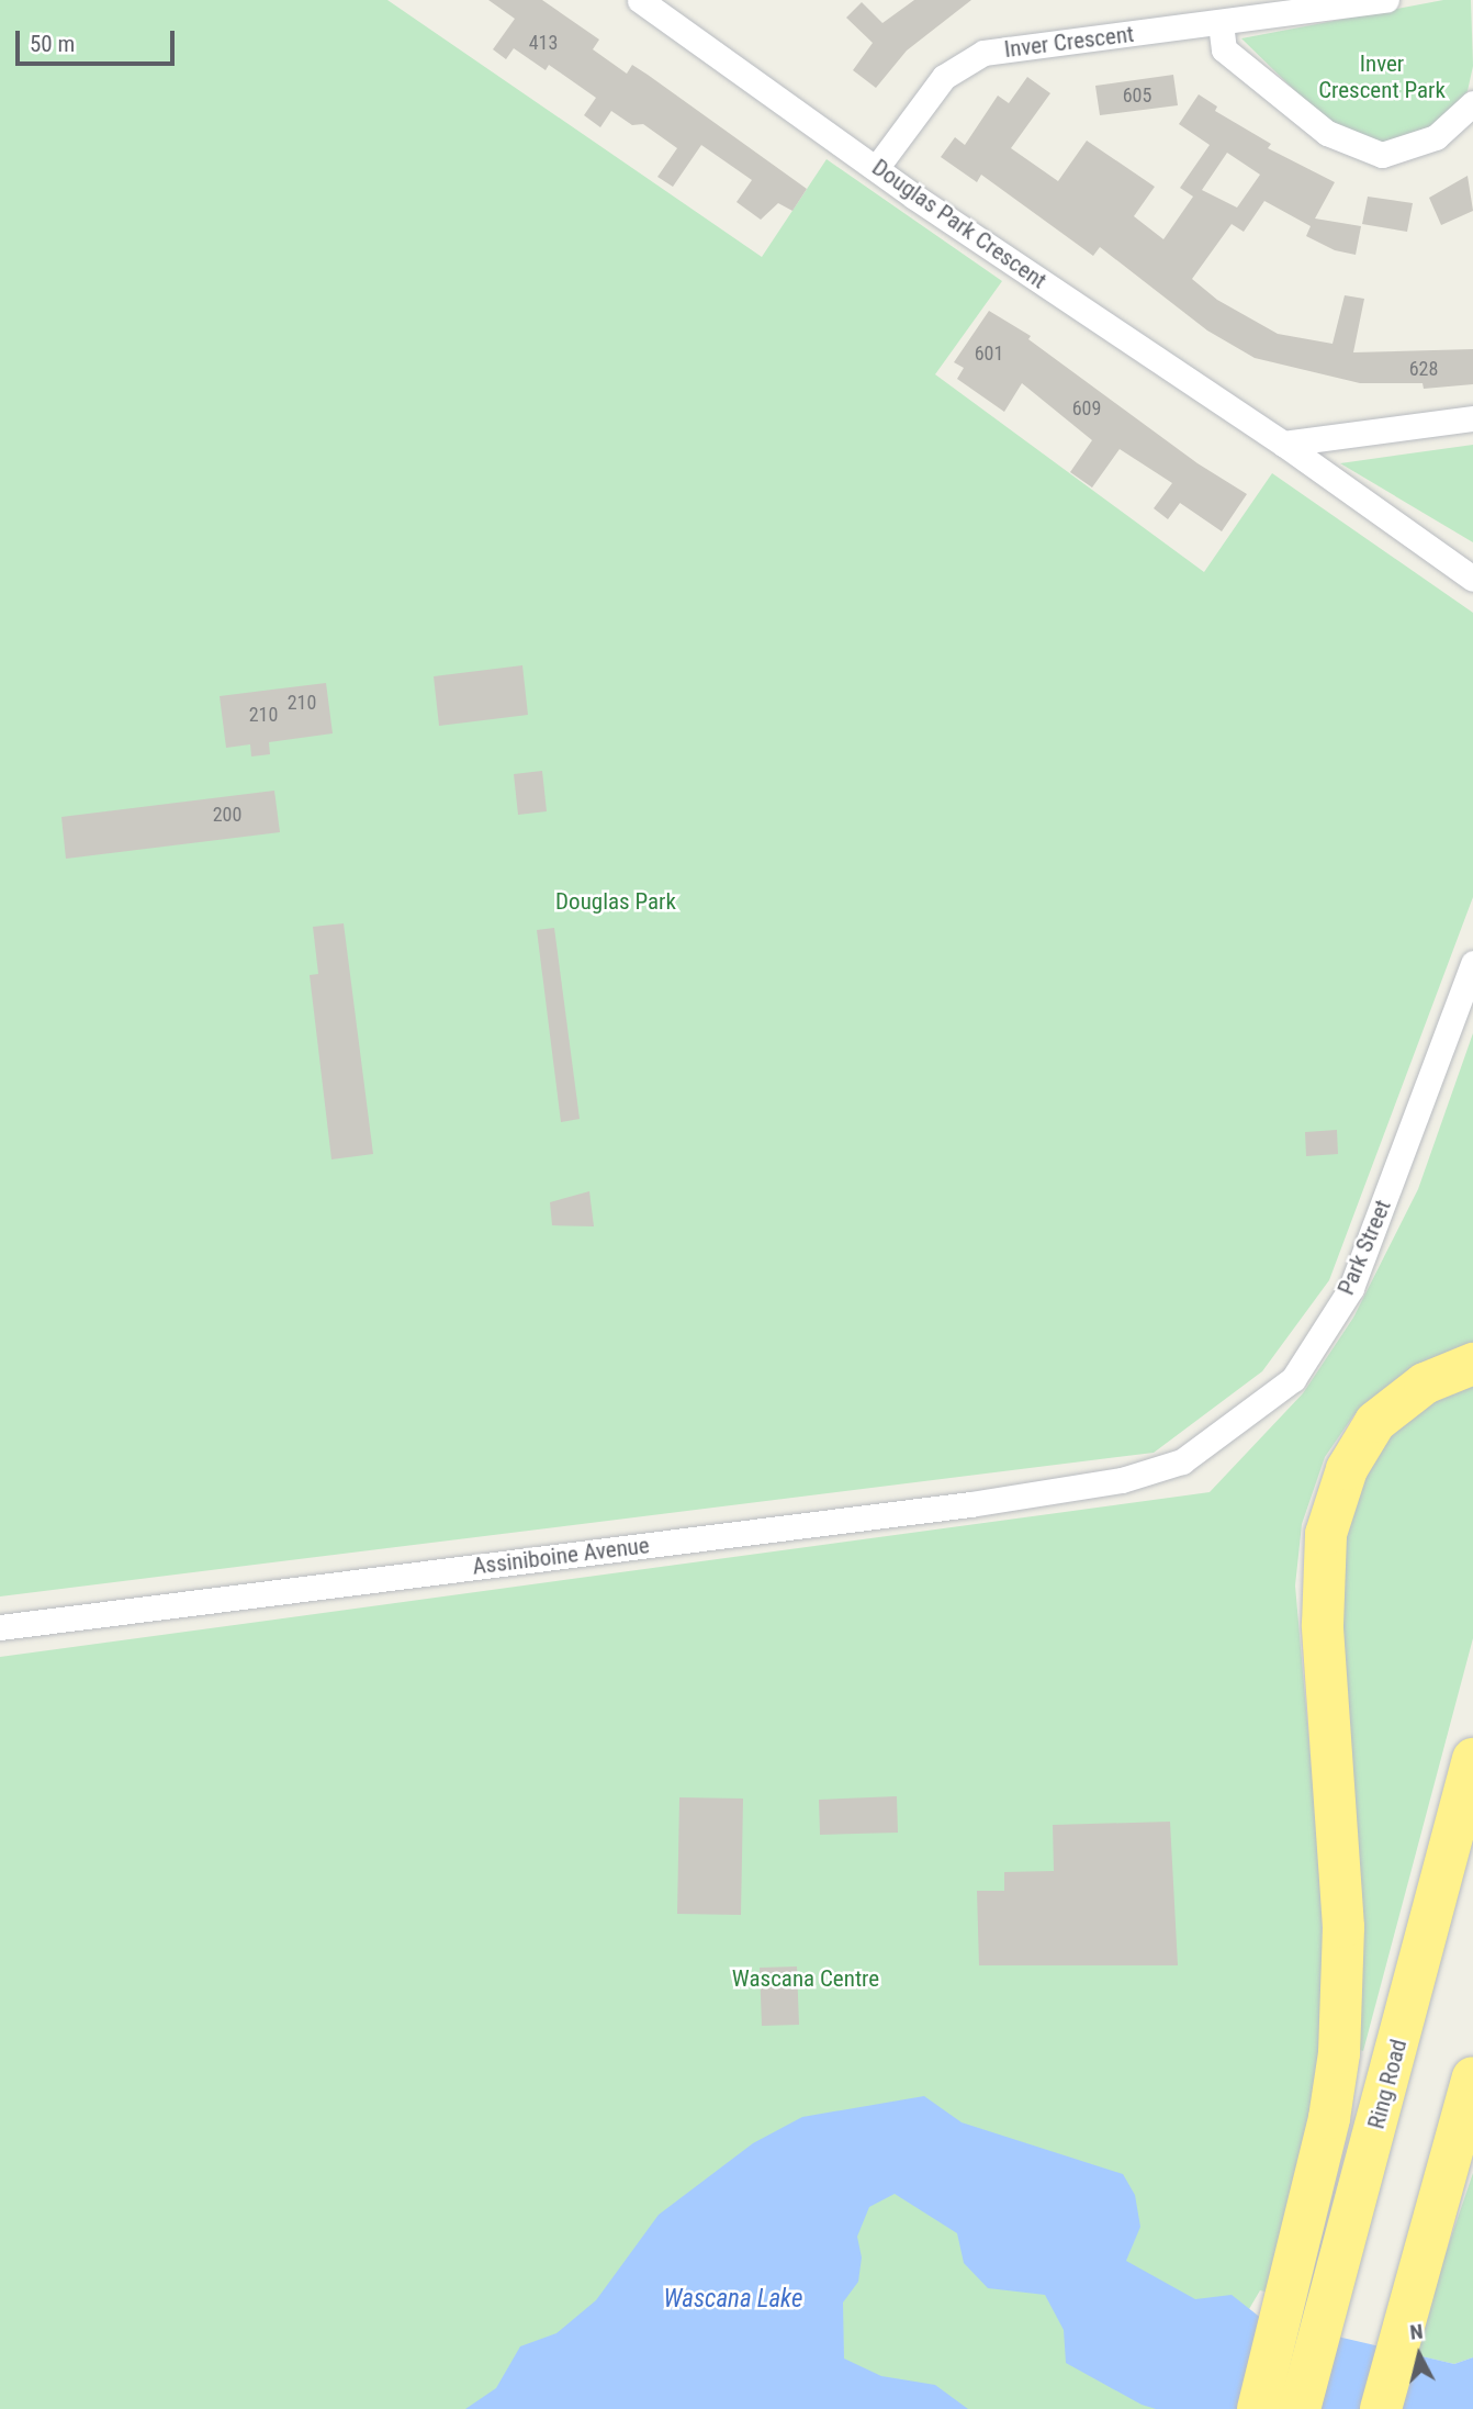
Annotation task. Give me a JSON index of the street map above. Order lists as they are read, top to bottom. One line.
{"streets":{"highway":["Ring Road"],"street":["Inver Crescent","Douglas Park Crescent","Park Street","Assiniboine Avenue"]},"crossings":[["Inver Crescent","Douglas Park Crescent"],["Park Street","Assiniboine Avenue"]],"water":["Wascana Lake"],"parks":["Inver Crescent Park","Douglas Park","Wascana Centre"],"house_numbers":["413","605","601","628","609","210","210","200"],"scale_bar":"50 m","north":"top"}
